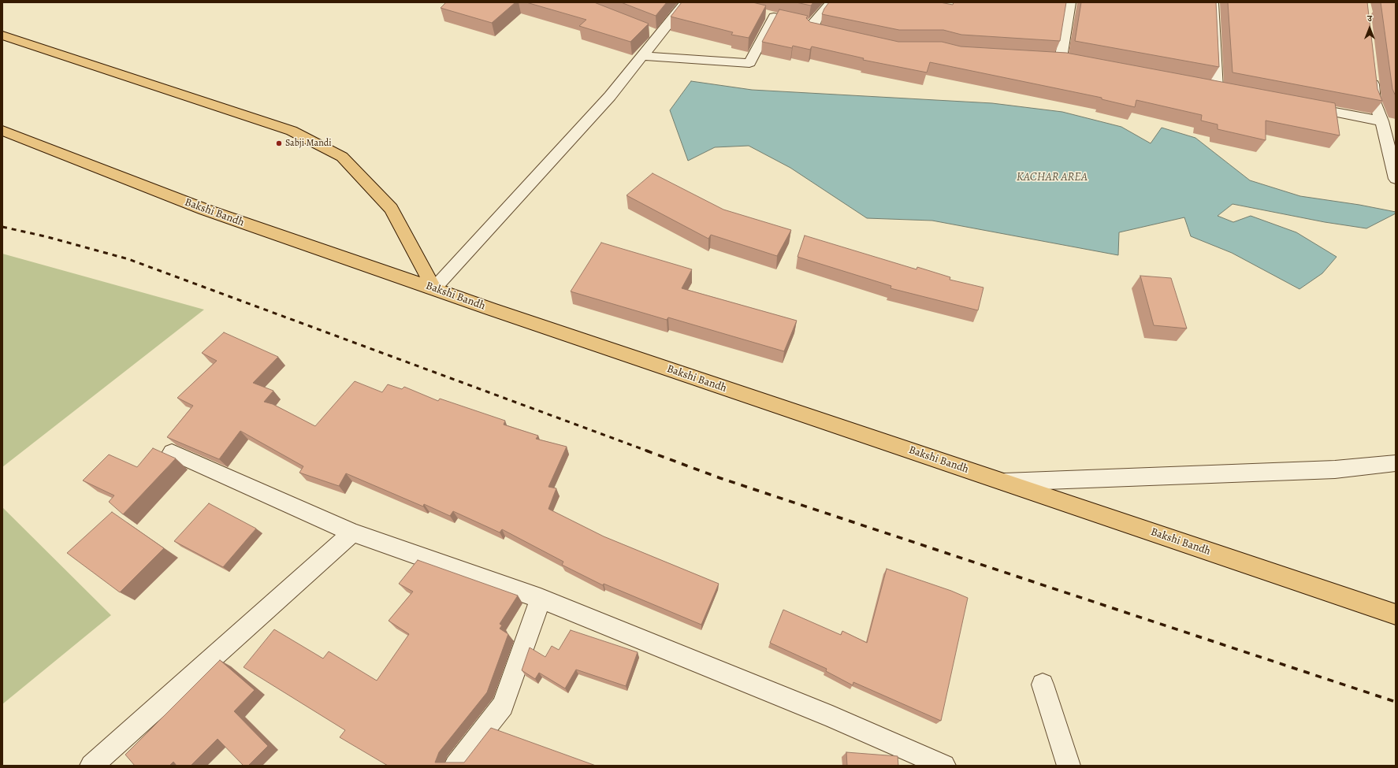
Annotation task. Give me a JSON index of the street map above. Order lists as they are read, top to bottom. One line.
{"streets":{"main road":["Bakshi Bandh"]},"water":["KACHAR AREA"],"places":["Sabji Mandi"],"north":"top"}
